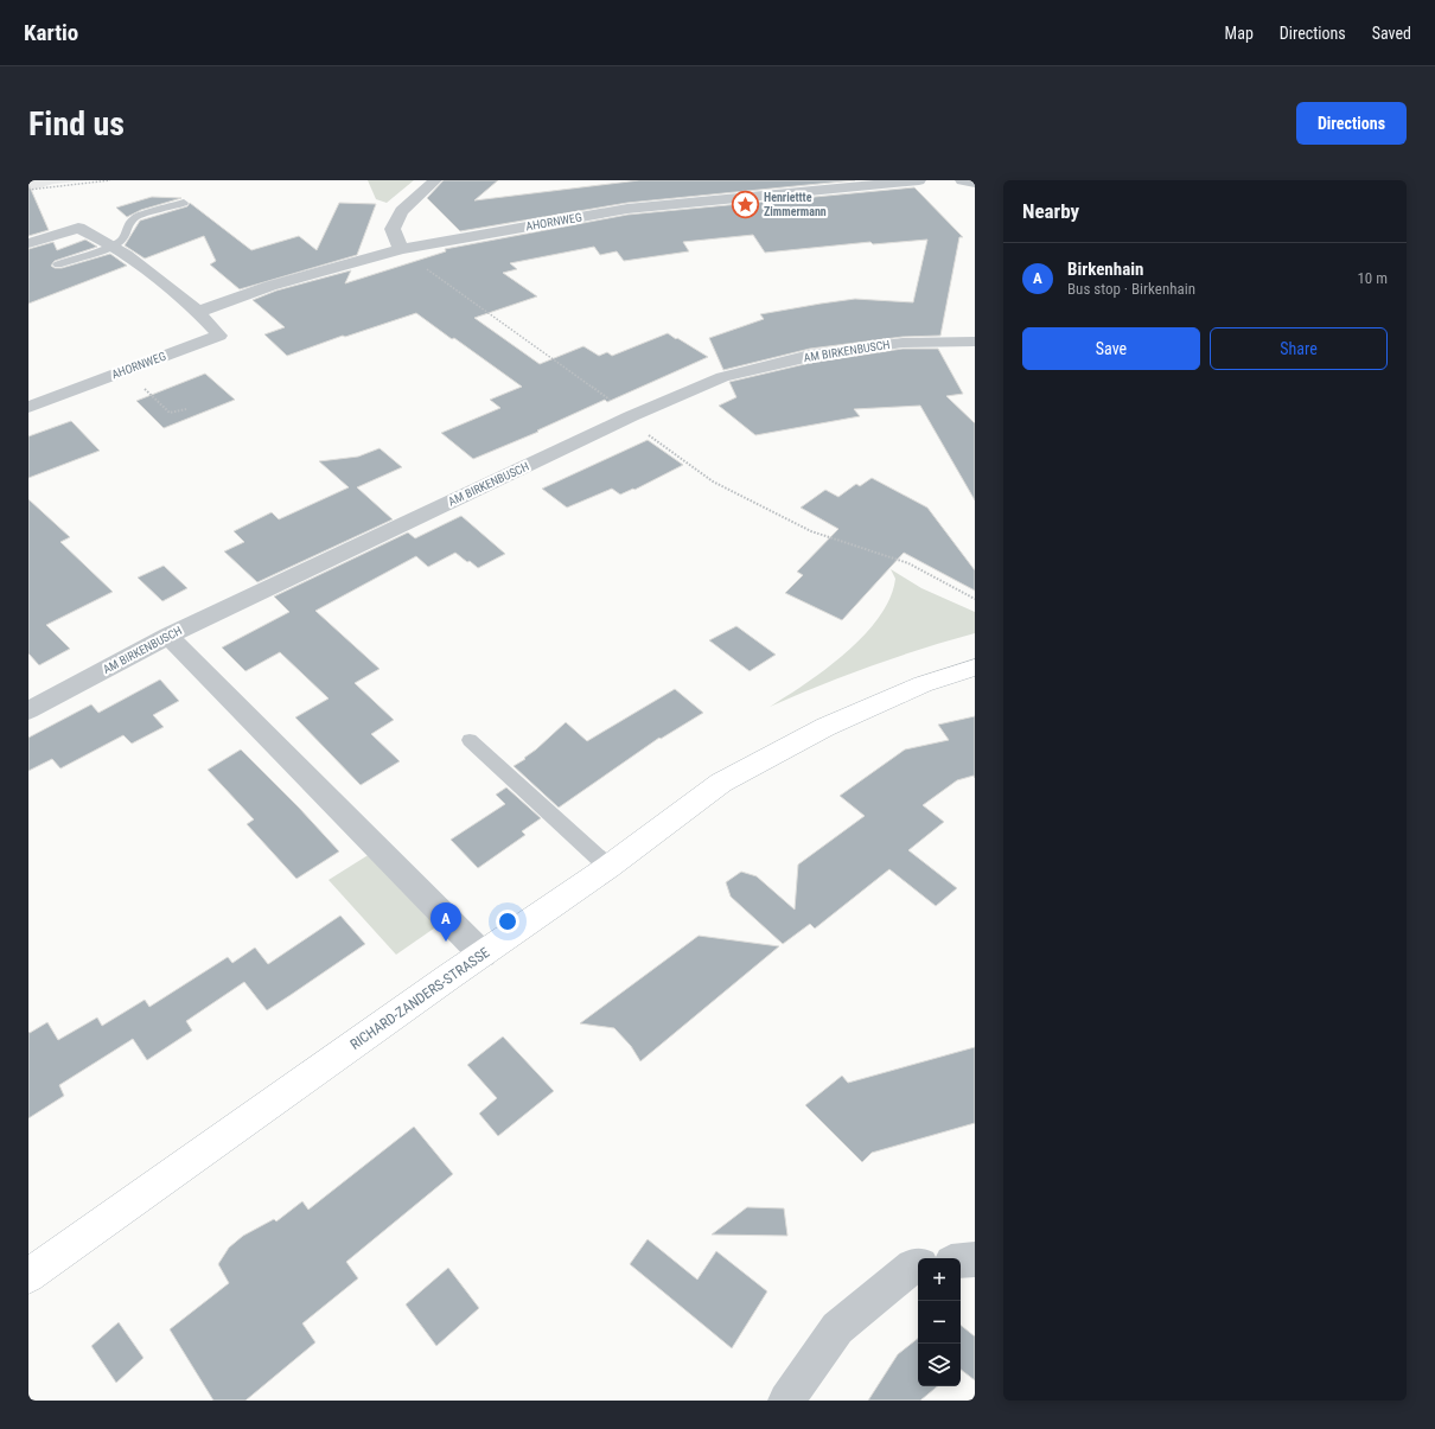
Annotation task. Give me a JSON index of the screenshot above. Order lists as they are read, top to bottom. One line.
{"streets":{"street":["AHORNWEG","AM BIRKENBUSCH","RICHARD-ZANDERS-STRASSE"]},"places":{"place":["Henriettte Zimmermann"]},"page":{"header":"Kartio","nav":["Map","Directions","Saved"],"buttons":["Directions",["Save","Share"]],"title":"Find us","heading":"Nearby","list":[{"mark":"A","name":"Birkenhain","note":"Bus stop · Birkenhain","value":"10 m"}],"pins":"A","map_buttons":["+","−"]}}
